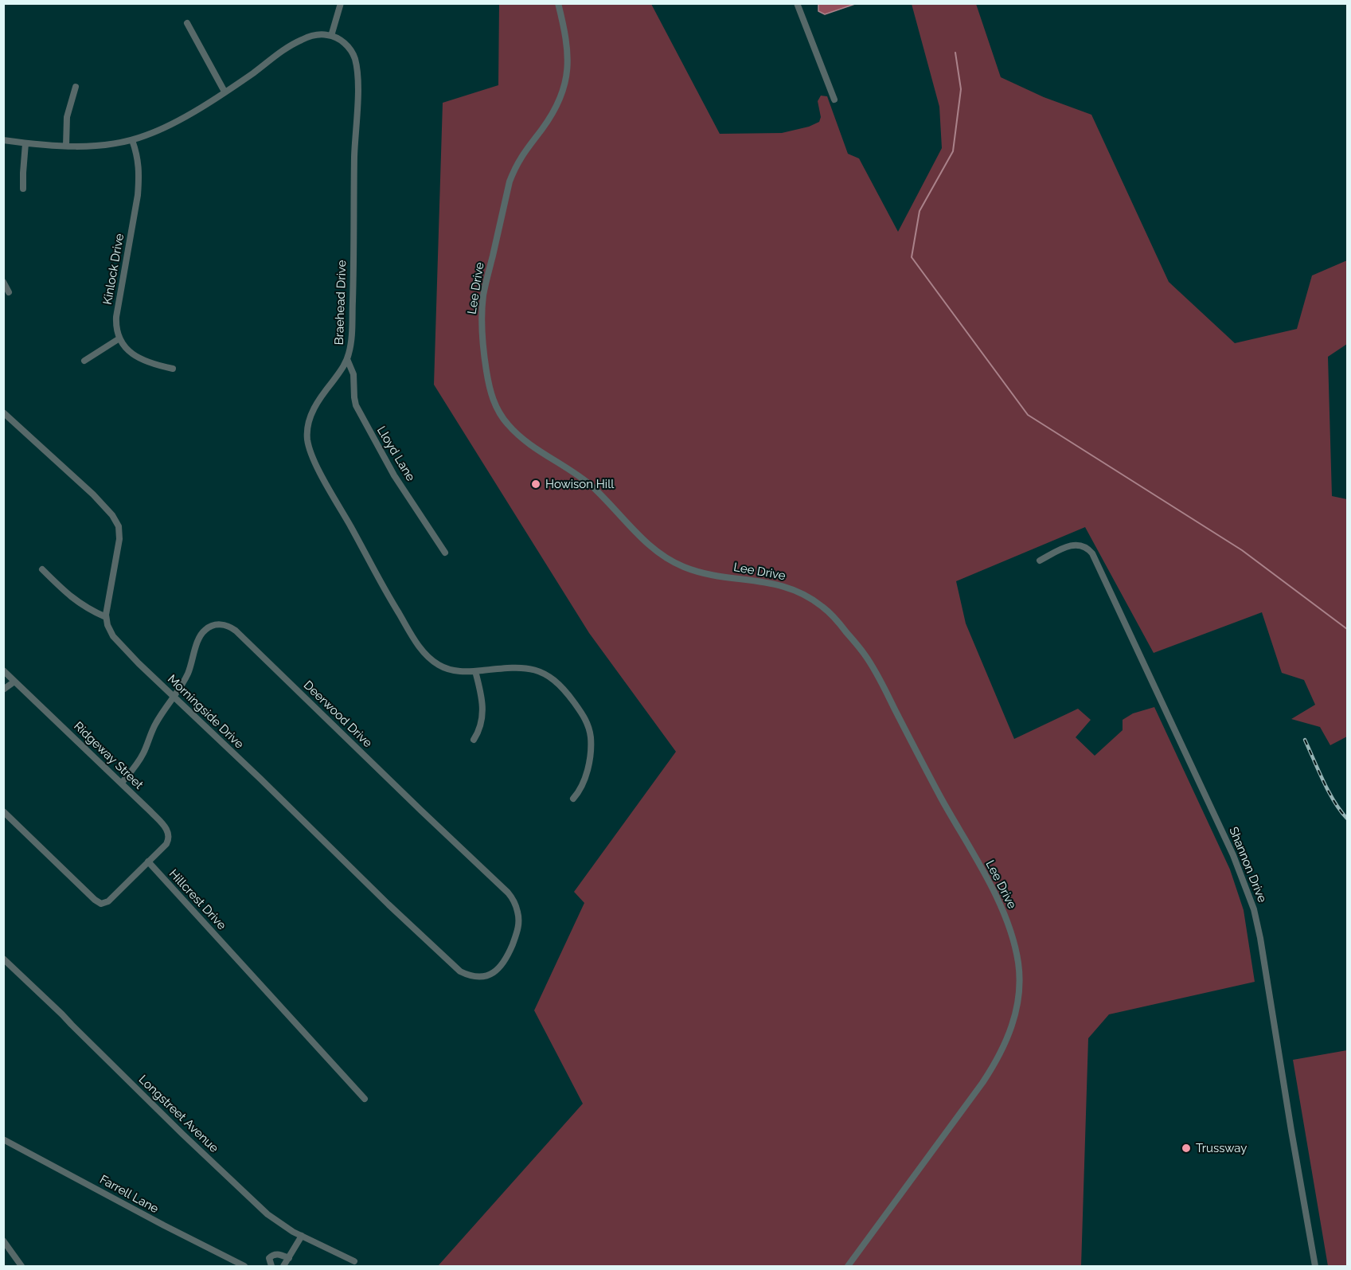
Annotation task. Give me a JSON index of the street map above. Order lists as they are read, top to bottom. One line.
{"streets":{"street":["Kinlock Drive","Lee Drive","Braehead Drive","Lloyd Lane","Morningside Drive","Deerwood Drive","Ridgeway Street","Shannon Drive","Hillcrest Drive","Longstreet Avenue","Farrell Lane"]},"crossings":[["Braehead Drive","Lloyd Lane"],["Morningside Drive","Deerwood Drive"],["Deerwood Drive","Ridgeway Street"],["Ridgeway Street","Hillcrest Drive"]],"places":["Howison Hill","Trussway"]}
